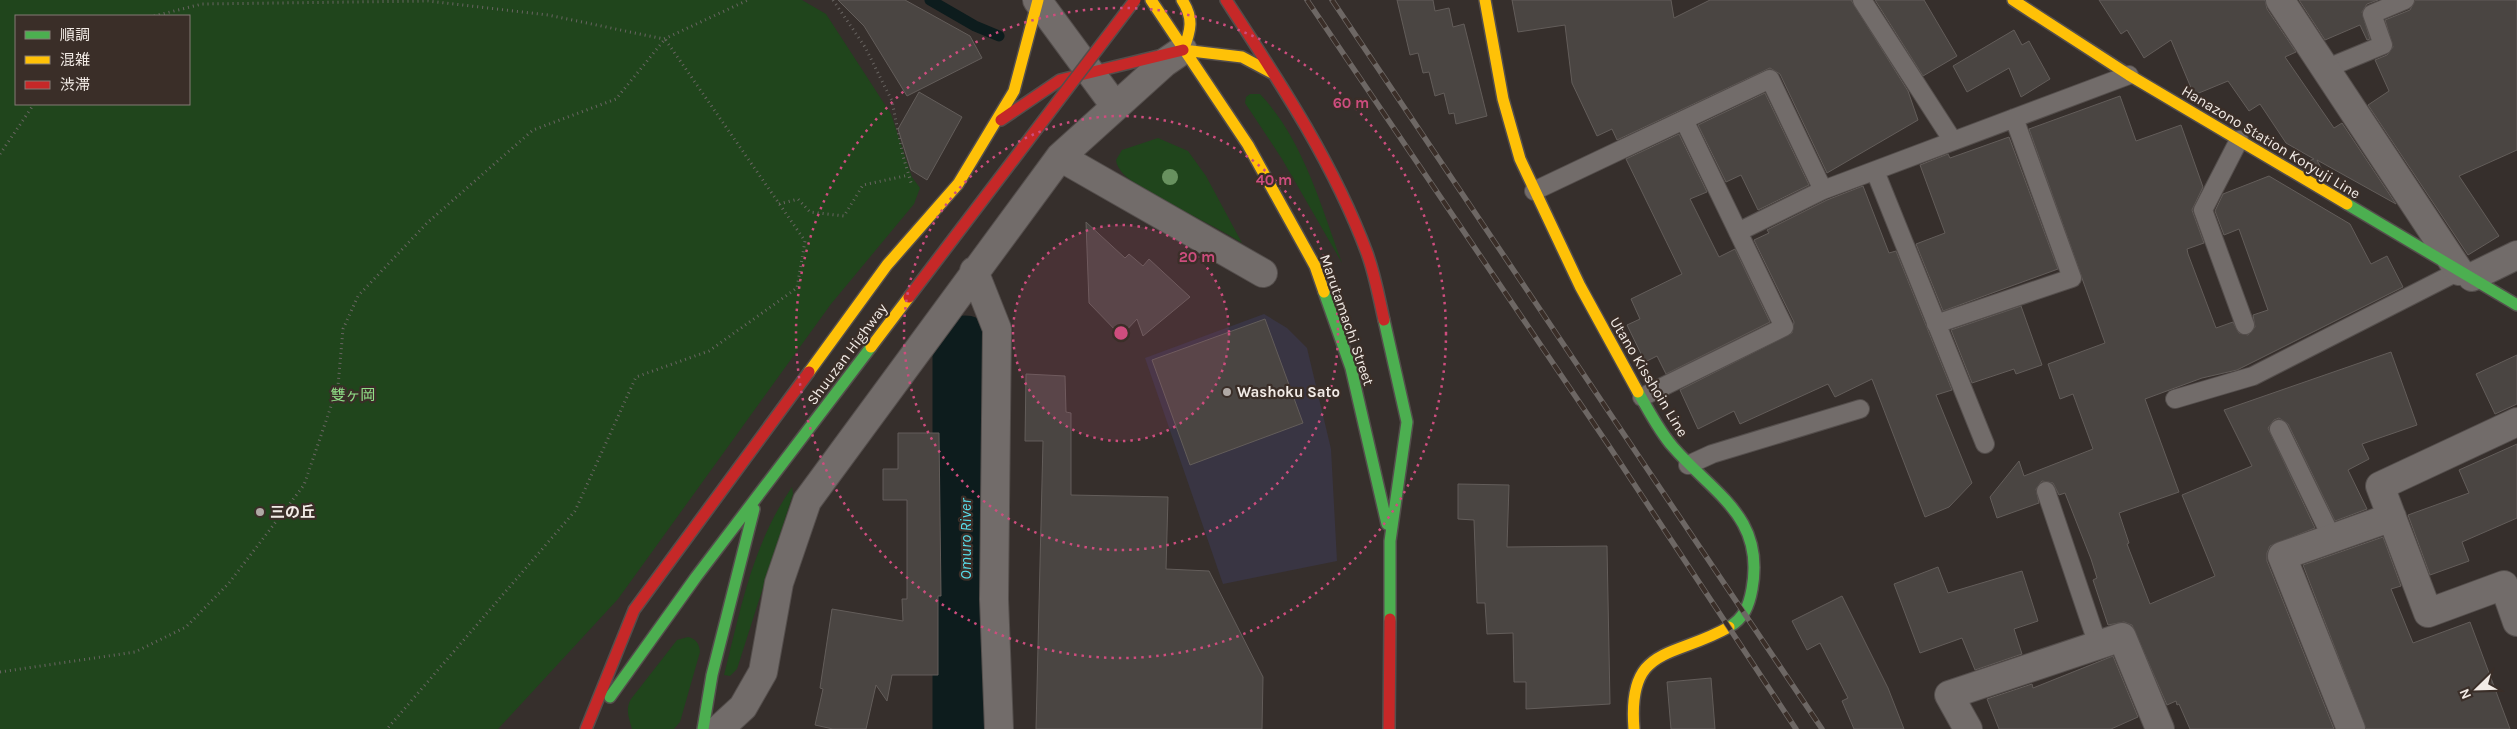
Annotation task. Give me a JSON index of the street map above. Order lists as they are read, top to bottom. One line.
{"streets":{"main road":["Hanazono Station Koryuji Line","Marutamachi Street","Shuuzan Highway","Utano Kisshoin Line"]},"water":["Omuro River"],"parks":["雙ヶ岡"],"places":["Washoku Sato","三の丘"],"legend":["順調","混雑","渋滞"],"north":"bottom left","rings":["60 m","40 m","20 m"]}
